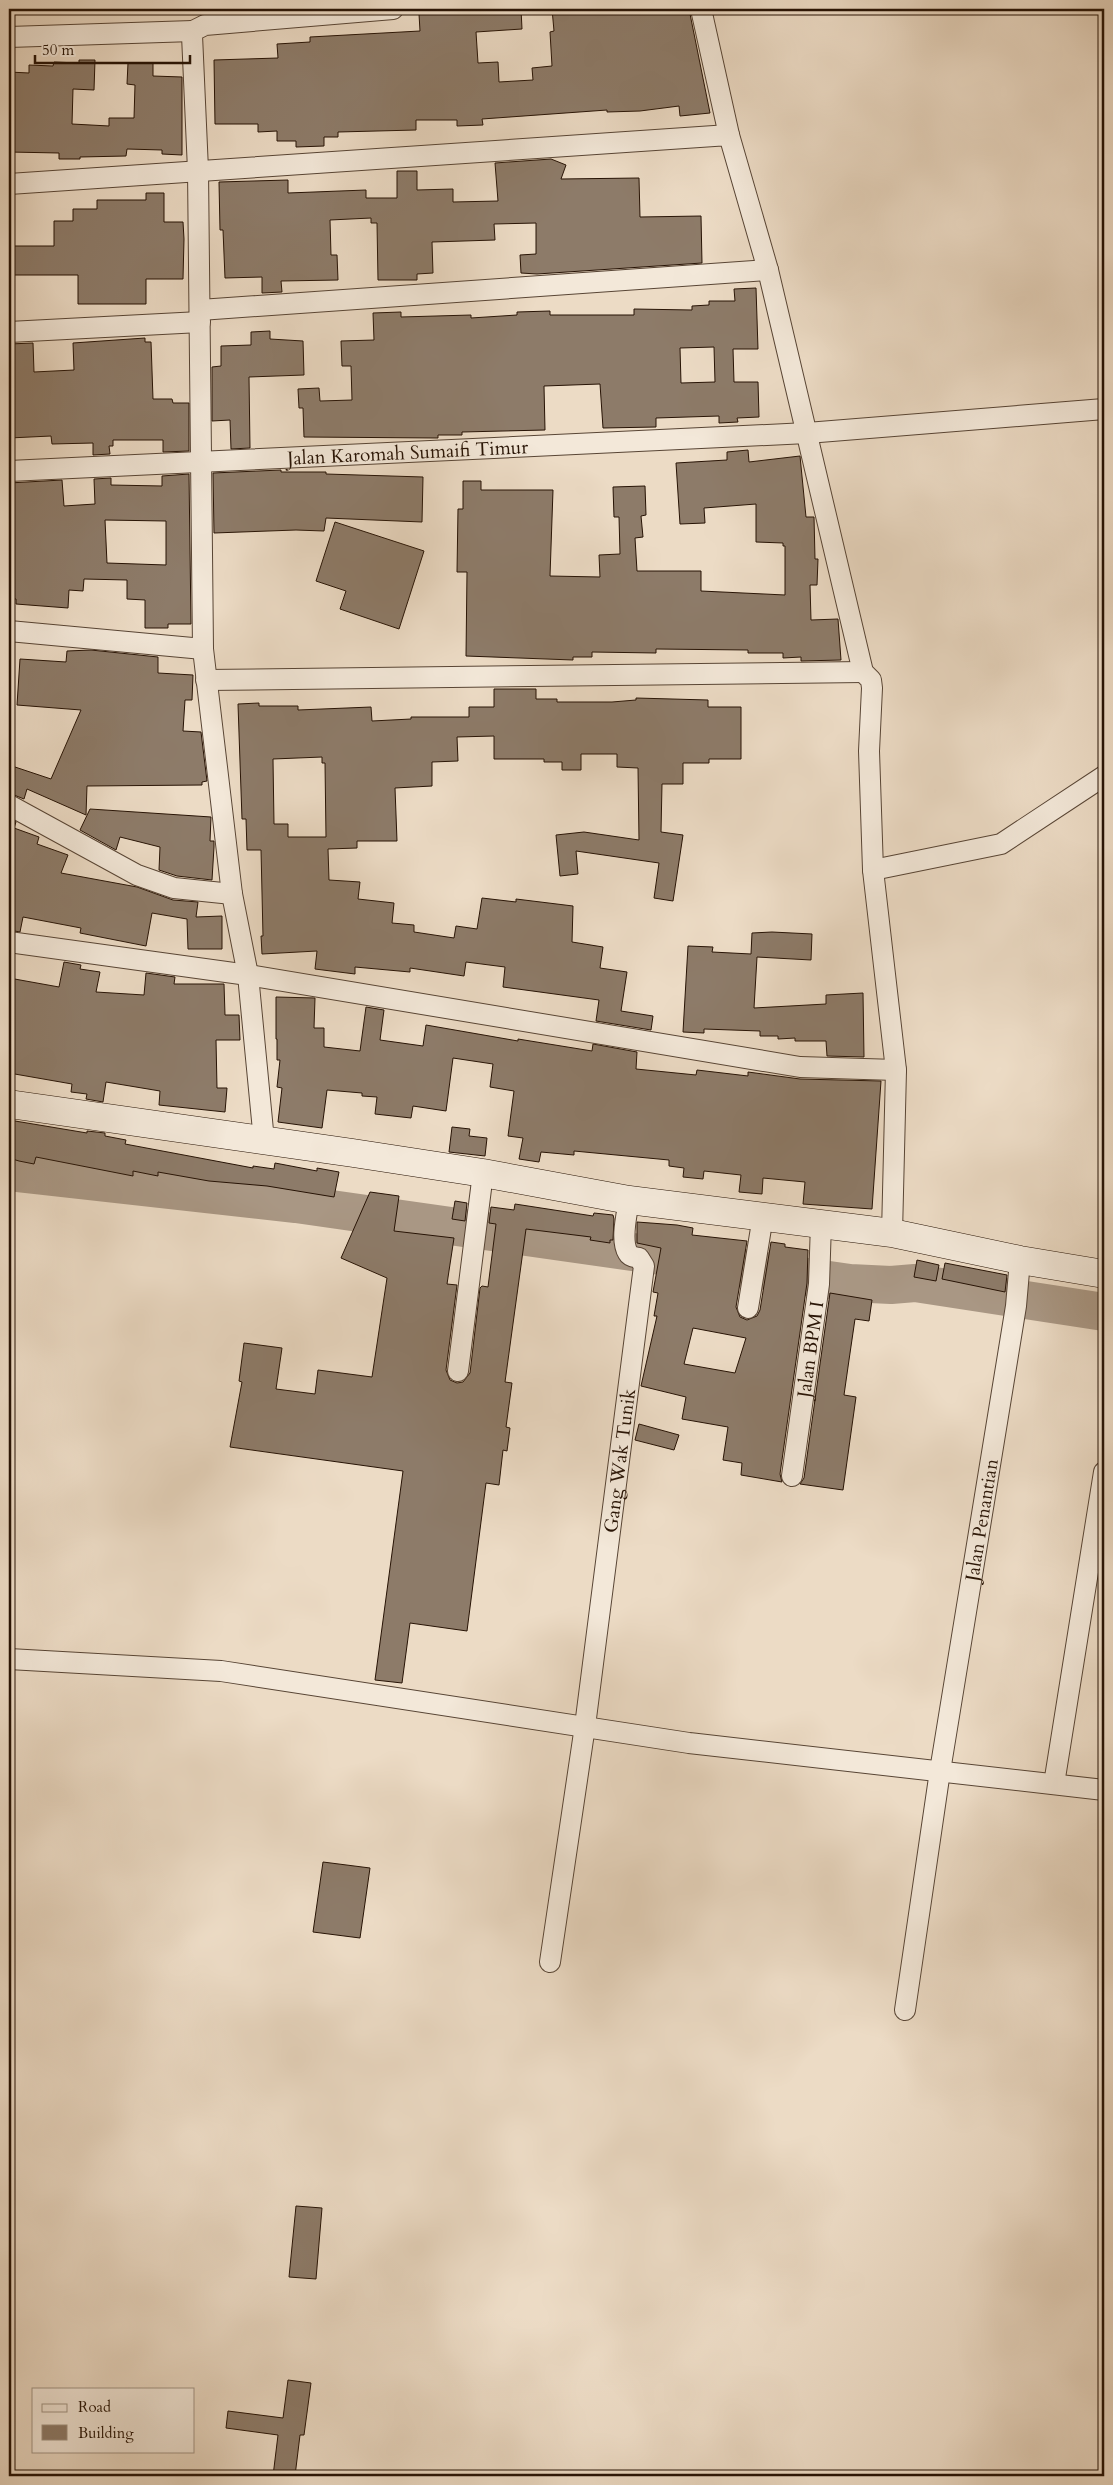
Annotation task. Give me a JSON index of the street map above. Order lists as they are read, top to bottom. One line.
{"streets":{"street":["Jalan Karomah Sumaifi Timur","Jalan BPM I","Gang Wak Tunik","Jalan Penantian"]},"legend":["Road","Building"],"scale_bar":"50 m"}
